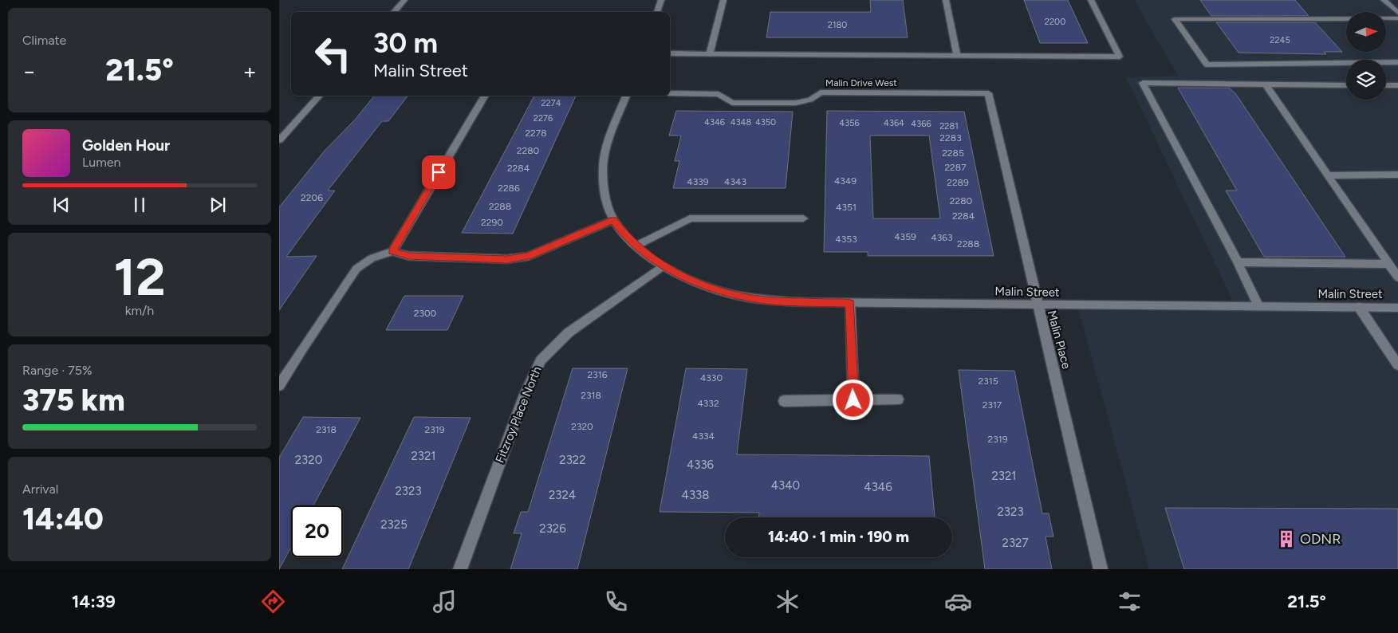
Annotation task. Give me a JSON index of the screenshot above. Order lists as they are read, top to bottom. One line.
{"streets":{"street":["Malin Drive West","Malin Street","Malin Place","Fitzroy Place North"]},"crossings":[["Malin Drive West","Malin Place"],["Malin Street","Malin Place"],["Malin Street","Fitzroy Place North"]],"places":{"building":["ODNR"]},"house_numbers":["2200","2180","2245","2274","2276","4346","4348","4350","4356","4364","4366","2281","2278","2283","2280","2285","2287","2284","4349","4339","4343","2289","2286","2206","2280","2288","4351","2284","2290","4359","4363","4353","2288","2300","2316","4330","2315","2318","4332","2317","2320","2318","2319","4334","2319","2321","2320","2322","4336","2321","4340","4346","2323","2324","4338","2323","2325","2326","2327"],"north":"right","page":{"tile":["Climate",["12","km/h"],["Range · 75%","375 km"],["Arrival","14:40"]],"turn":["30 m","Malin Street"],"heat":["−","21.5°","+"],"song":["Golden Hour","Lumen"],"limit":"20","trip":"14:40 · 1 min · 190 m","tabs":["14:39","21.5°"]}}
